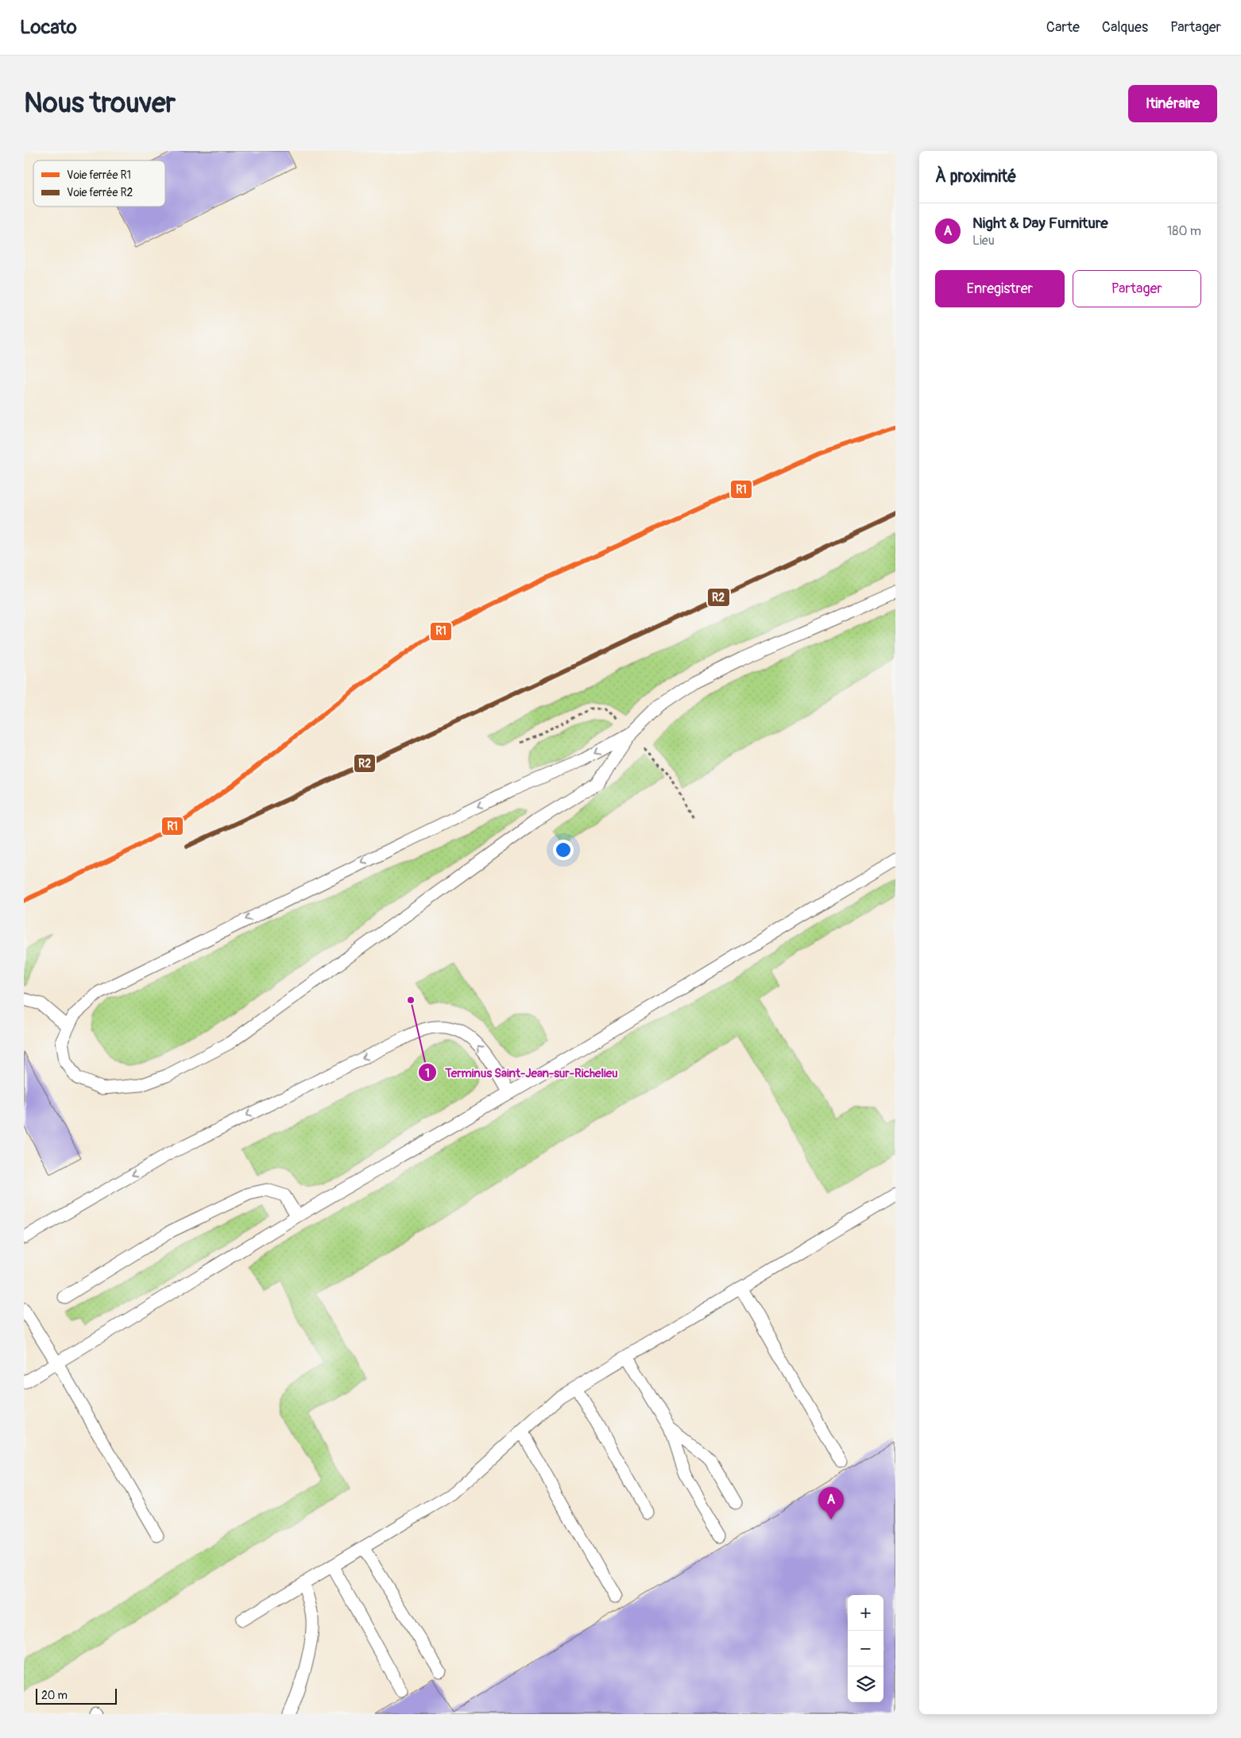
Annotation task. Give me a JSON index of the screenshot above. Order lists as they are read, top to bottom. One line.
{"places":["Terminus Saint-Jean-sur-Richelieu"],"lines":["rail line R1","rail line R2"],"legend":["Voie ferrée R1","Voie ferrée R2"],"scale_bar":"20 m","page":{"header":"Locato","nav":["Carte","Calques","Partager"],"buttons":["Itinéraire",["Enregistrer","Partager"]],"title":"Nous trouver","heading":"À proximité","list":[{"mark":"A","name":"Night & Day Furniture","note":"Lieu","value":"180 m"}],"pins":"A","map_buttons":["+","−"],"scale":"20 m"}}
